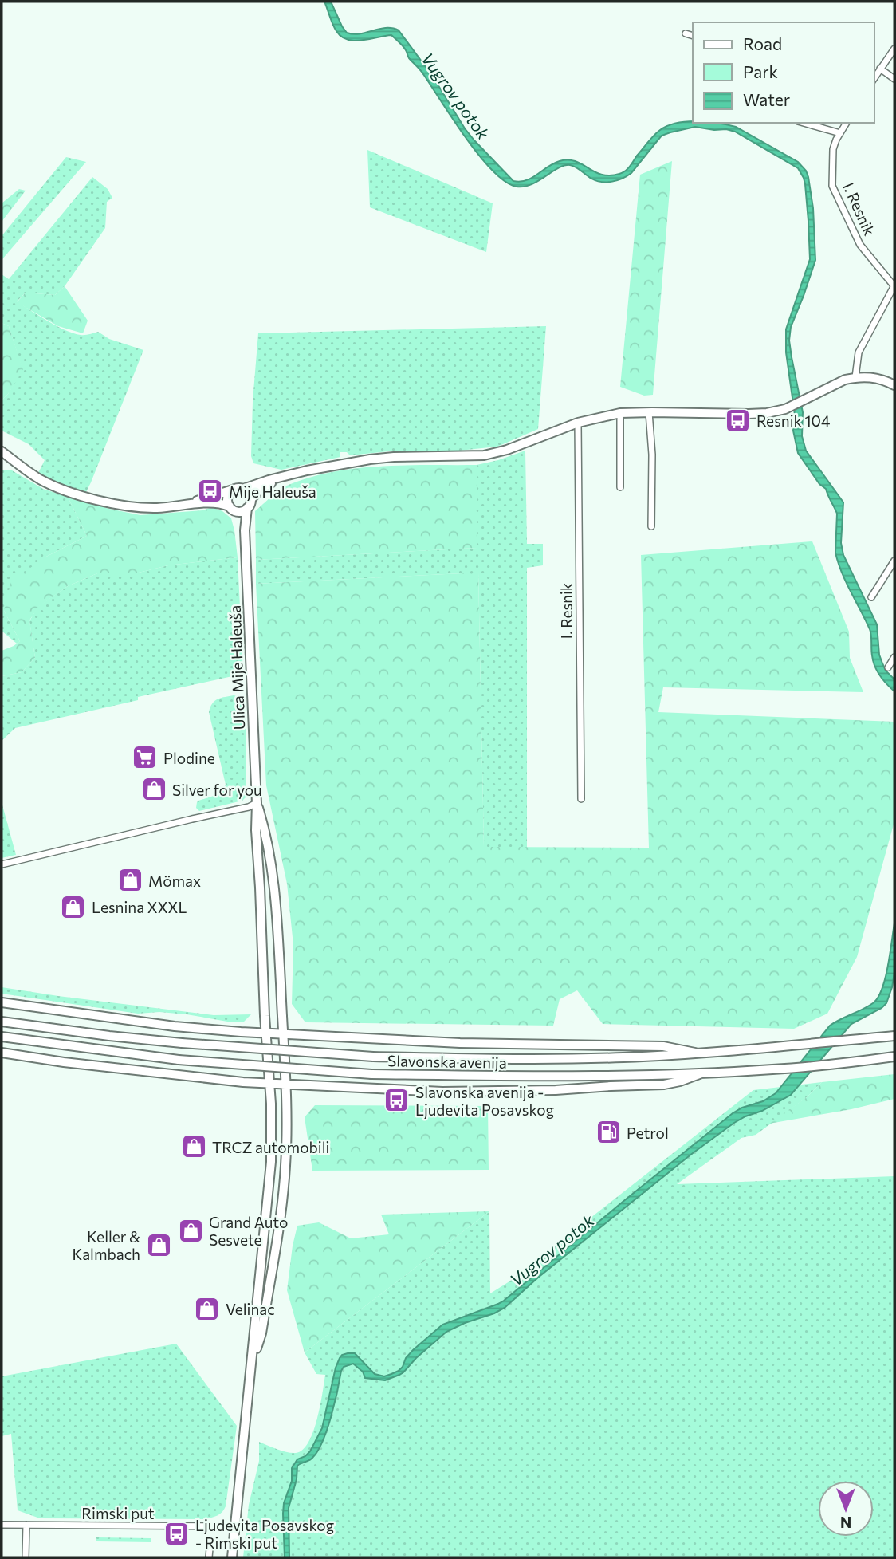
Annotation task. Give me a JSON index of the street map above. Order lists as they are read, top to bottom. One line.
{"streets":{"main road":["Ulica Mije Haleuša","Slavonska avenija"],"street":["I. Resnik","Rimski put"]},"water":["Vugrov potok"],"places":{"bus stop":["Resnik 104","Mije Haleuša","Slavonska avenija - Ljudevita Posavskog","Ljudevita Posavskog - Rimski put"],"supermarket":["Plodine"],"shop":["Silver for you","Mömax","Lesnina XXXL","TRCZ automobili","Grand Auto Sesvete","Keller & Kalmbach","Velinac"],"fuel station":["Petrol"]},"legend":["Road","Park","Water"],"north":"bottom"}
